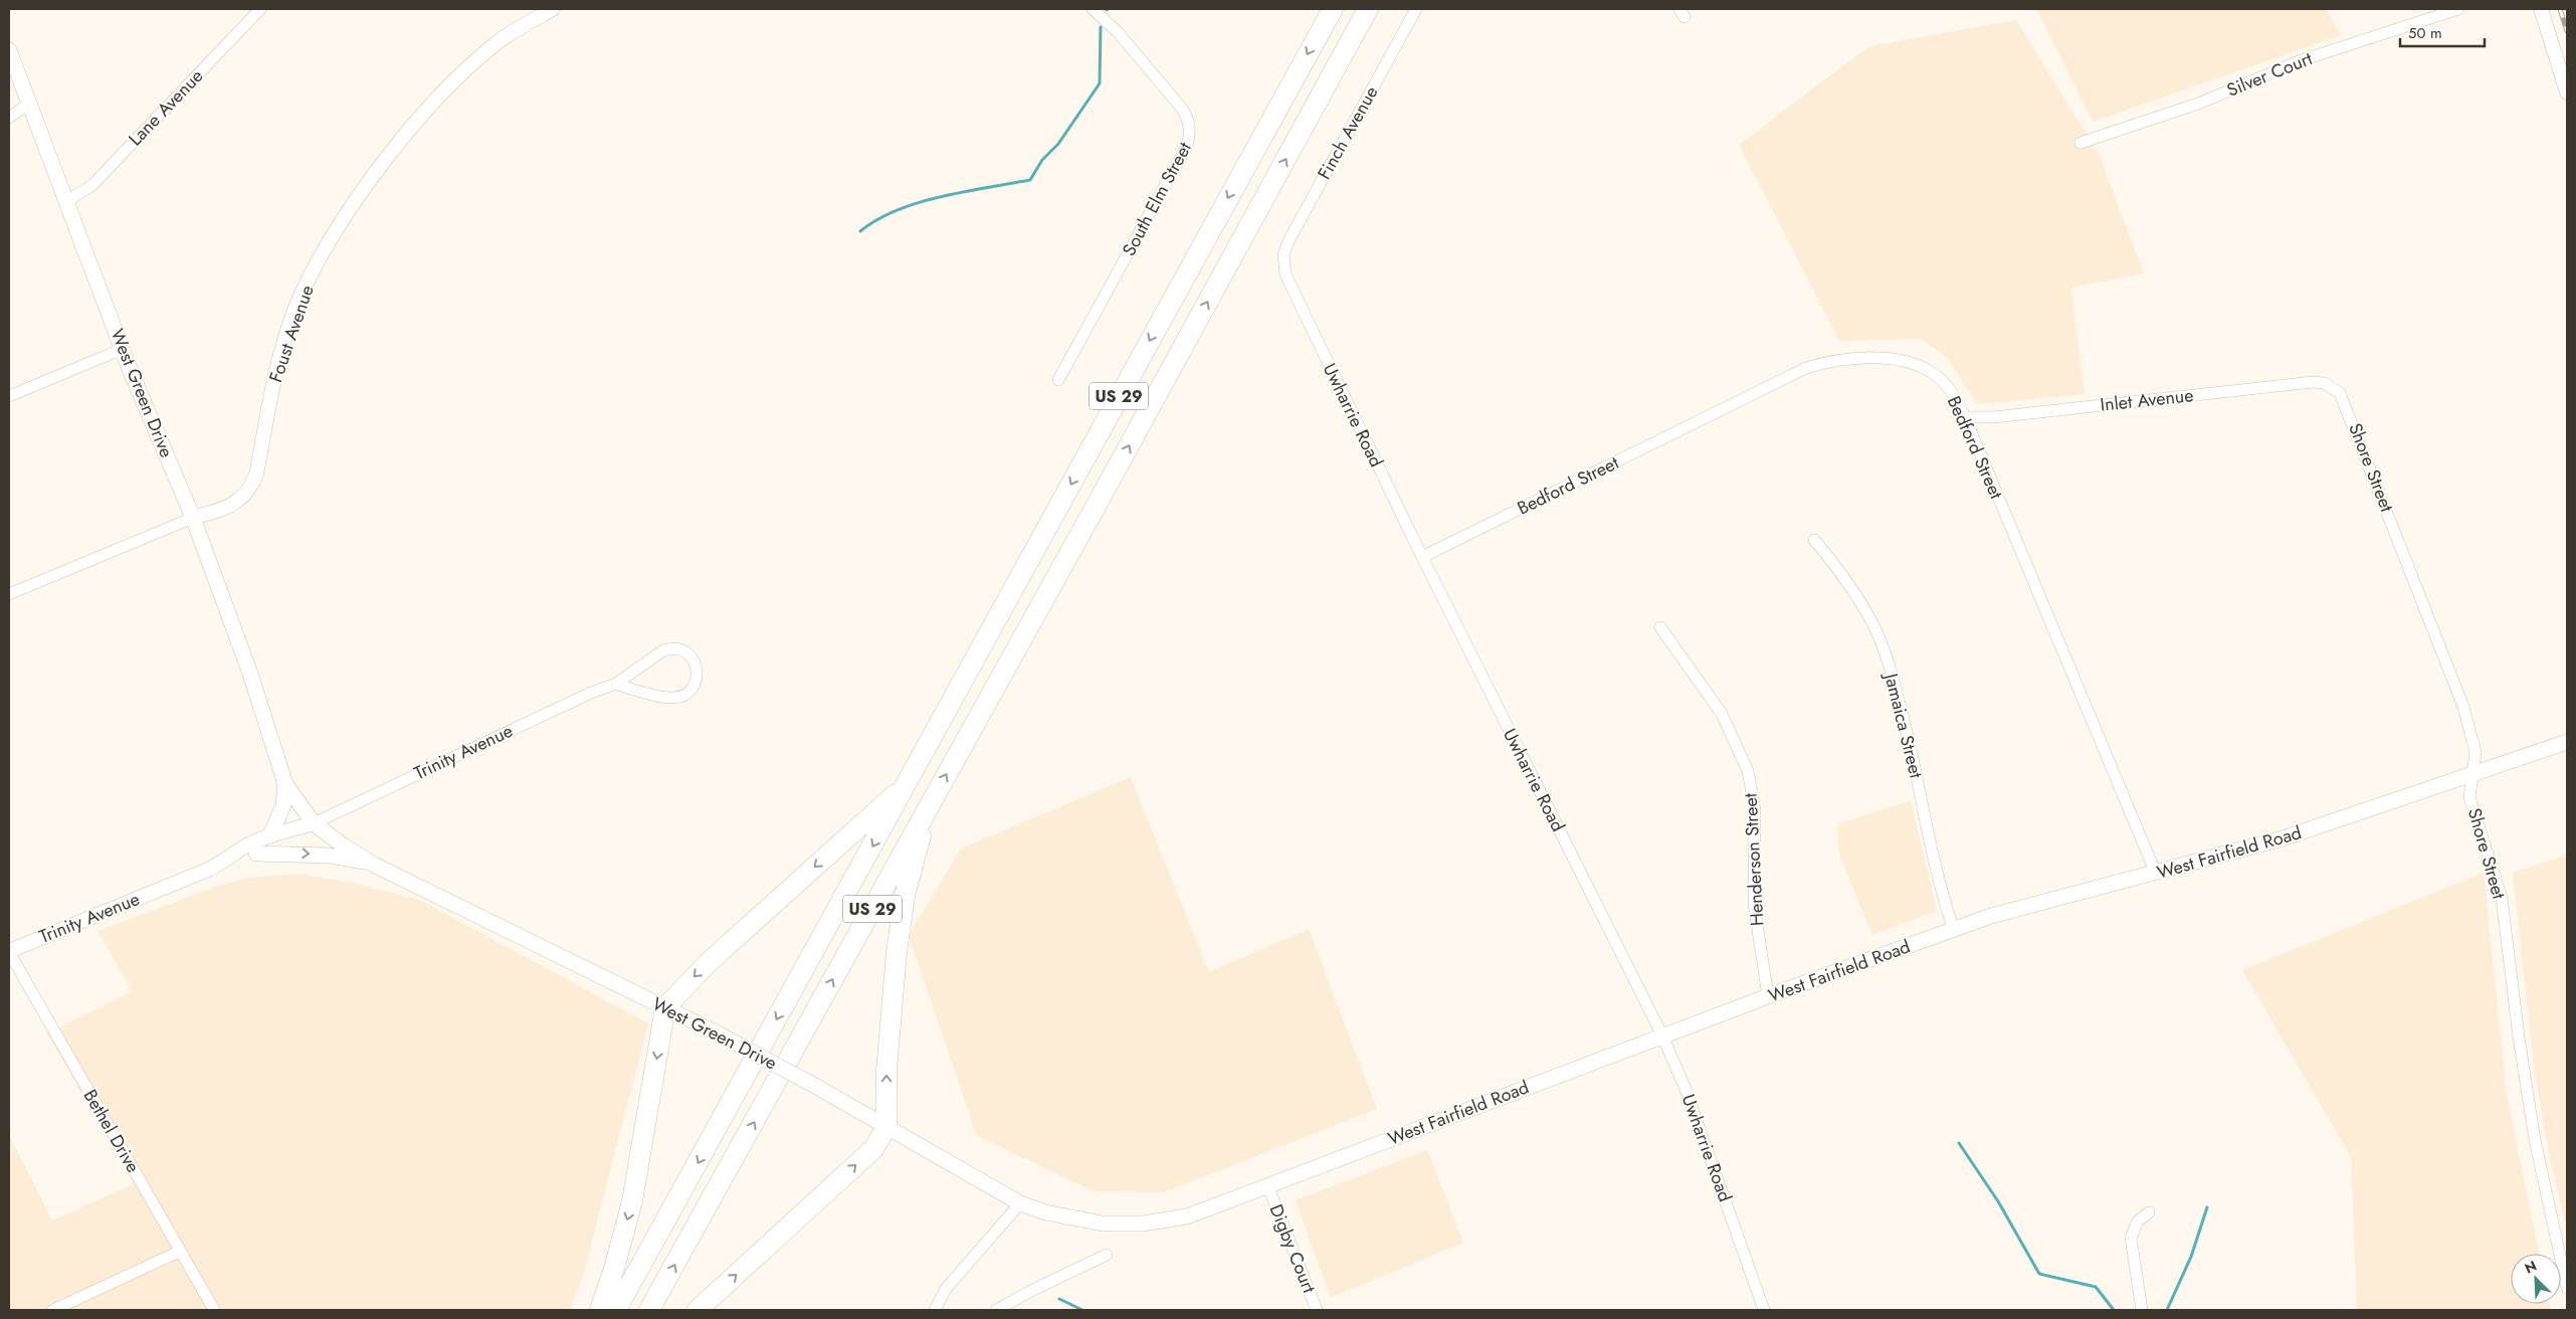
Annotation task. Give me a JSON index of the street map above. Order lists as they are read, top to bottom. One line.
{"streets":{"highway":["US 29"],"main road":["West Green Drive","West Fairfield Road"],"street":["Silver Court","Lane Avenue","Finch Avenue","South Elm Street","Foust Avenue","Inlet Avenue","Uwharrie Road","Bedford Street","Shore Street","Jamaica Street","Trinity Avenue","Henderson Street","Bethel Drive","Digby Court"]},"crossings":[["Lane Avenue","West Green Drive"],["Finch Avenue","Uwharrie Road"],["Foust Avenue","West Green Drive"],["West Green Drive","Trinity Avenue"],["West Green Drive","West Fairfield Road"],["Inlet Avenue","Bedford Street"],["Inlet Avenue","Shore Street"],["Uwharrie Road","Bedford Street"],["Uwharrie Road","West Fairfield Road"],["Bedford Street","West Fairfield Road"],["Shore Street","West Fairfield Road"],["Jamaica Street","West Fairfield Road"],["Trinity Avenue","Bethel Drive"],["West Fairfield Road","Henderson Street"],["West Fairfield Road","Digby Court"]],"scale_bar":"50 m","north":"top left"}
